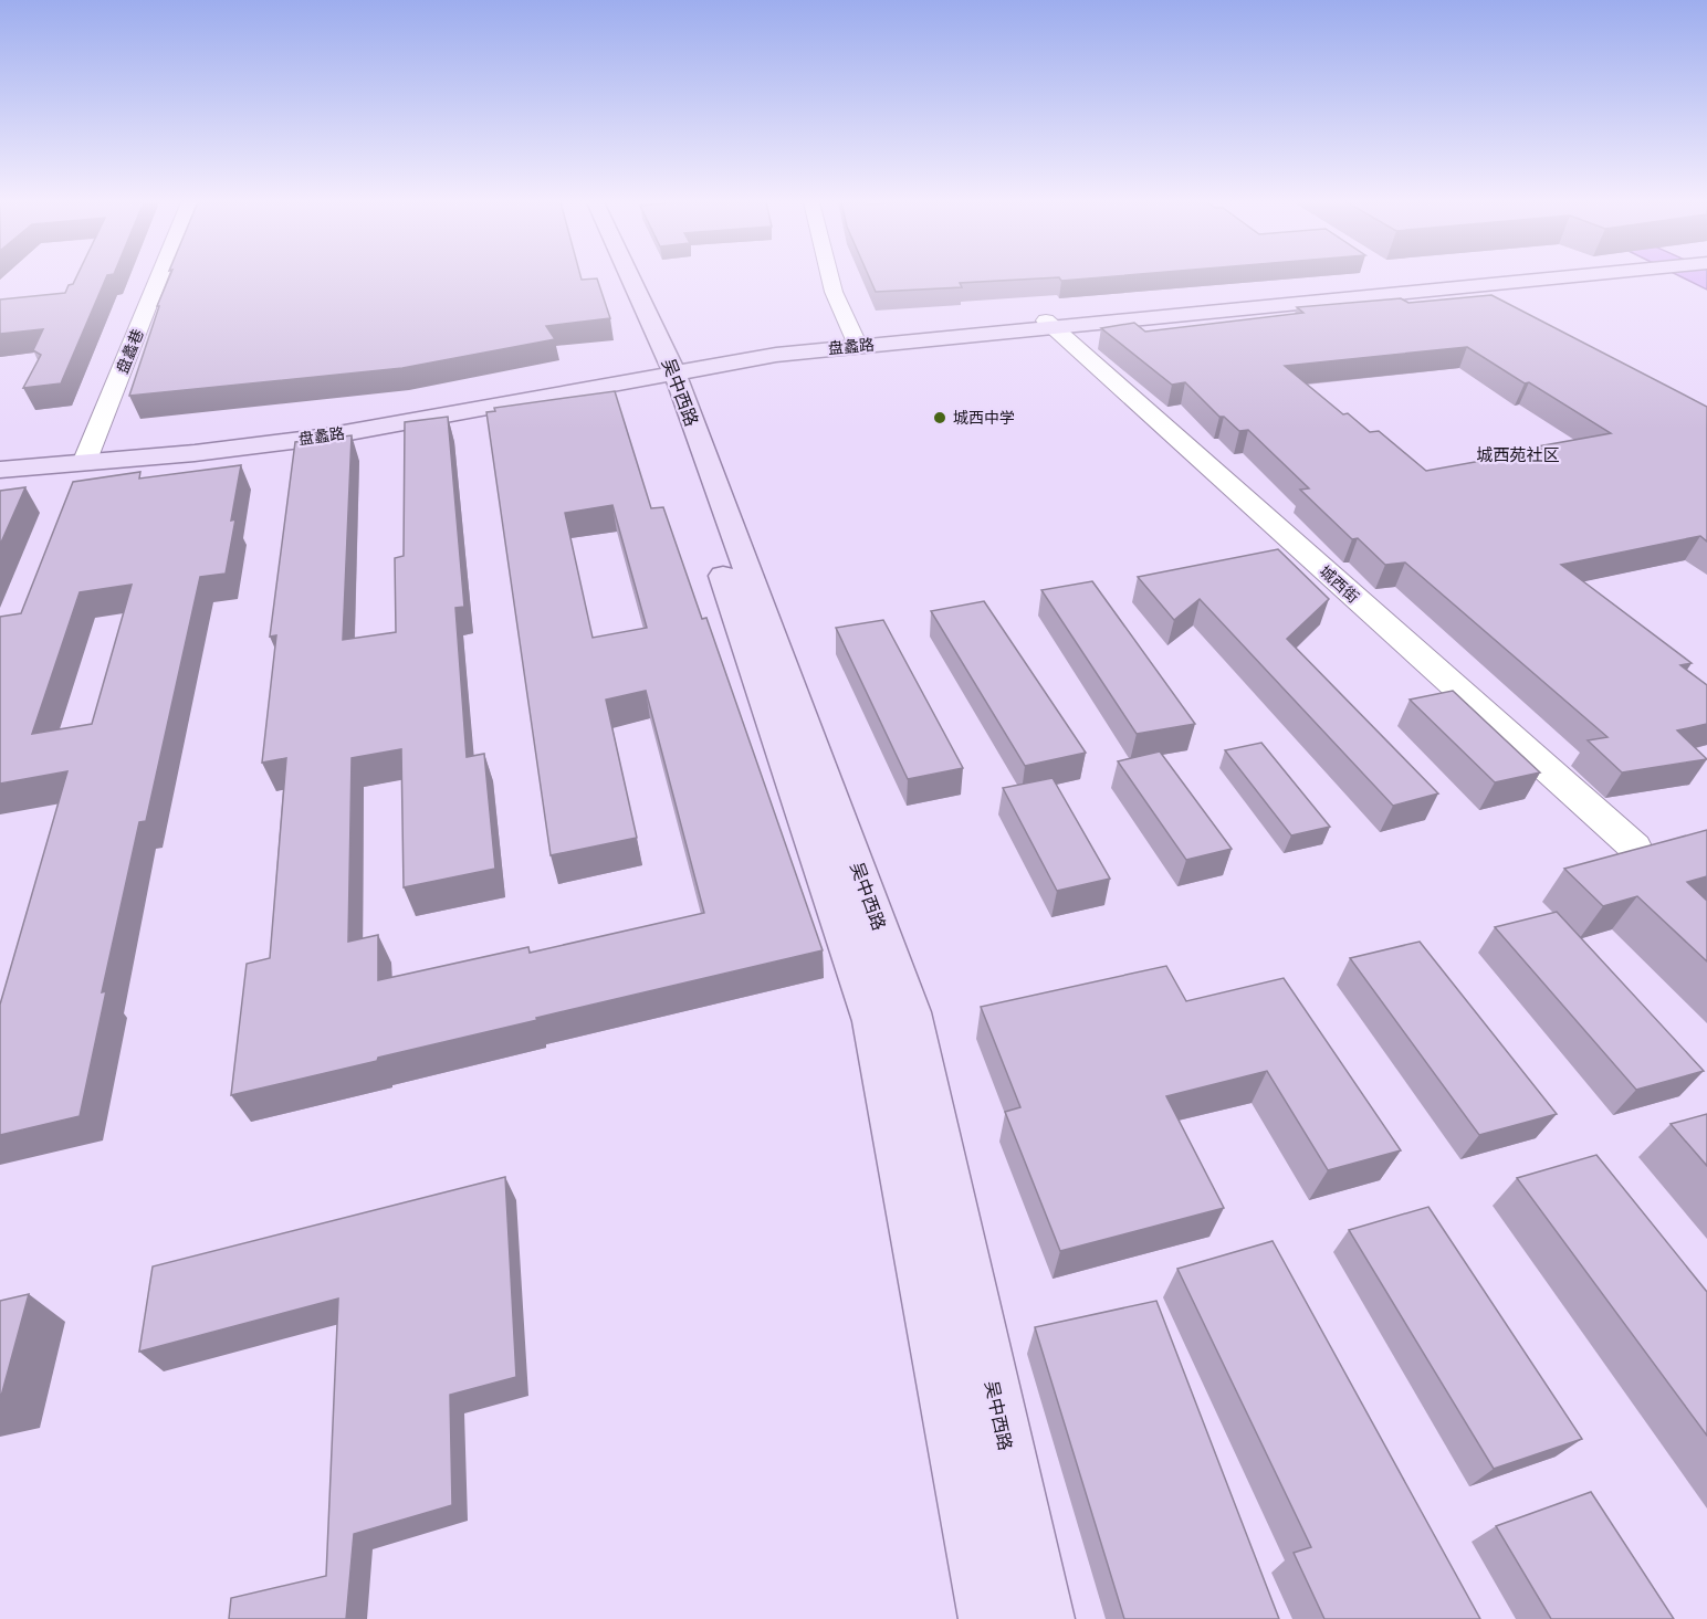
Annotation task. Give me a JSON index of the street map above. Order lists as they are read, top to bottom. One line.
{"streets":{"main road":["盘蠡路","吴中西路"],"street":["盘蠡巷","城西街"]},"crossings":[["盘蠡路","盘蠡巷"],["盘蠡路","吴中西路"],["盘蠡路","城西街"]],"districts":["城西苑社区"],"places":["城西中学"]}
